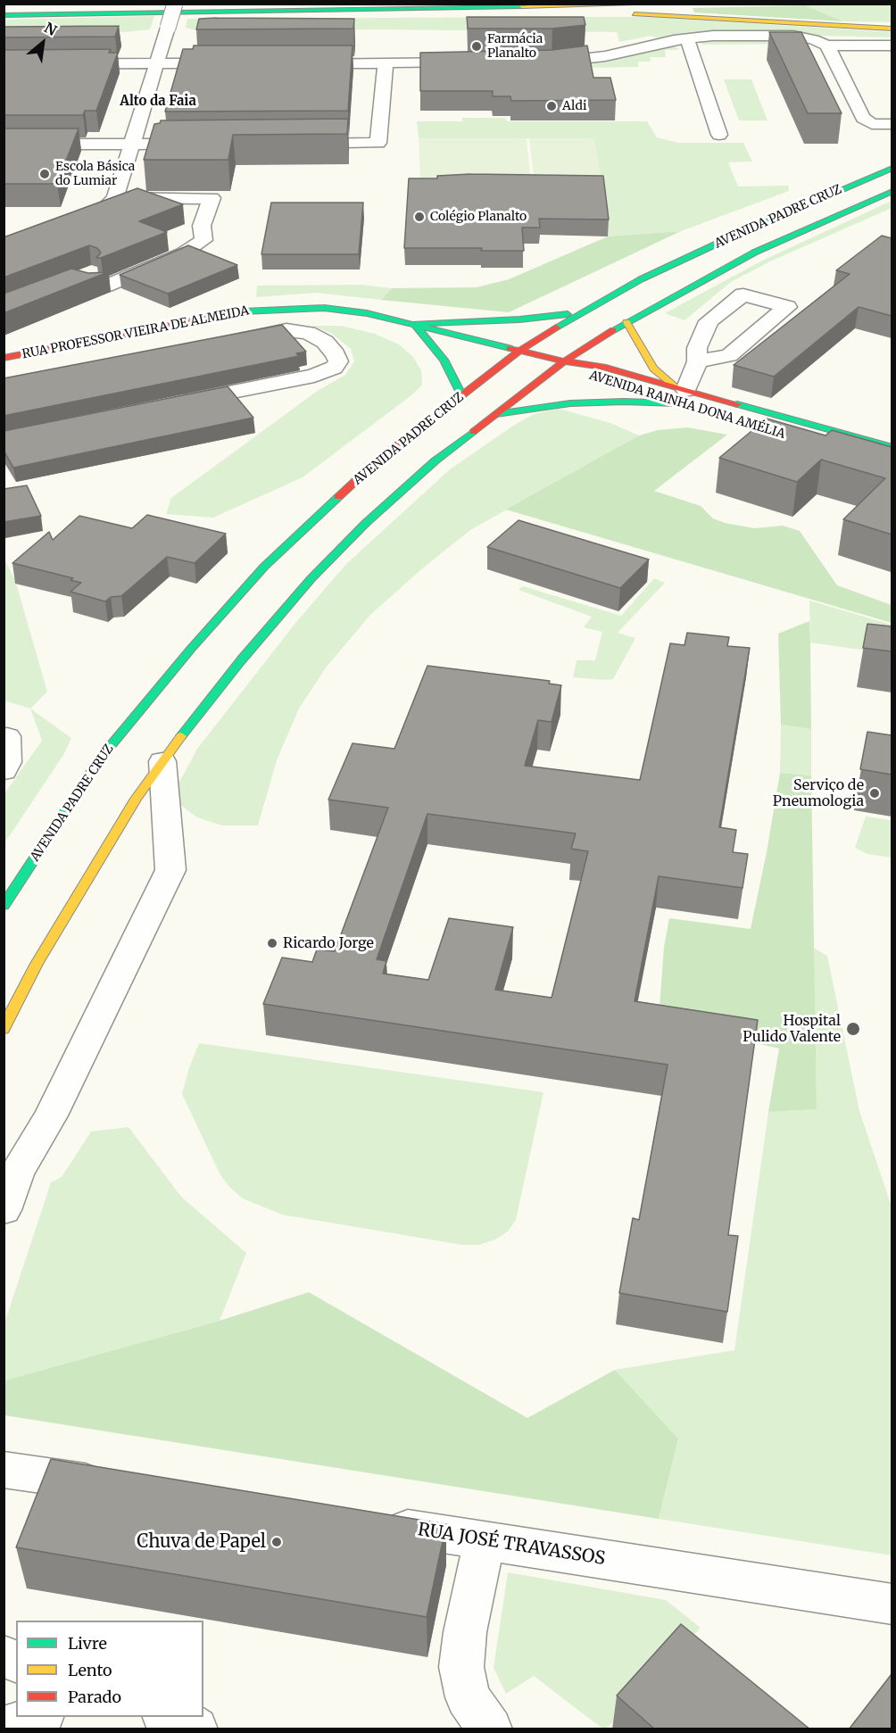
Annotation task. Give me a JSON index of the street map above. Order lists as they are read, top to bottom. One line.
{"streets":{"main road":["AVENIDA PADRE CRUZ","RUA PROFESSOR VIEIRA DE ALMEIDA","AVENIDA RAINHA DONA AMÉLIA"],"street":["RUA JOSÉ TRAVASSOS"]},"crossings":[["AVENIDA PADRE CRUZ","RUA PROFESSOR VIEIRA DE ALMEIDA"],["AVENIDA PADRE CRUZ","AVENIDA RAINHA DONA AMÉLIA"],["RUA PROFESSOR VIEIRA DE ALMEIDA","AVENIDA RAINHA DONA AMÉLIA"]],"districts":["Alto da Faia"],"places":["Farmácia Planalto","Aldi","Escola Básica do Lumiar","Colégio Planalto","Serviço de Pneumologia","Ricardo Jorge","Hospital Pulido Valente","Chuva de Papel"],"legend":["Livre","Lento","Parado"],"north":"top right"}
